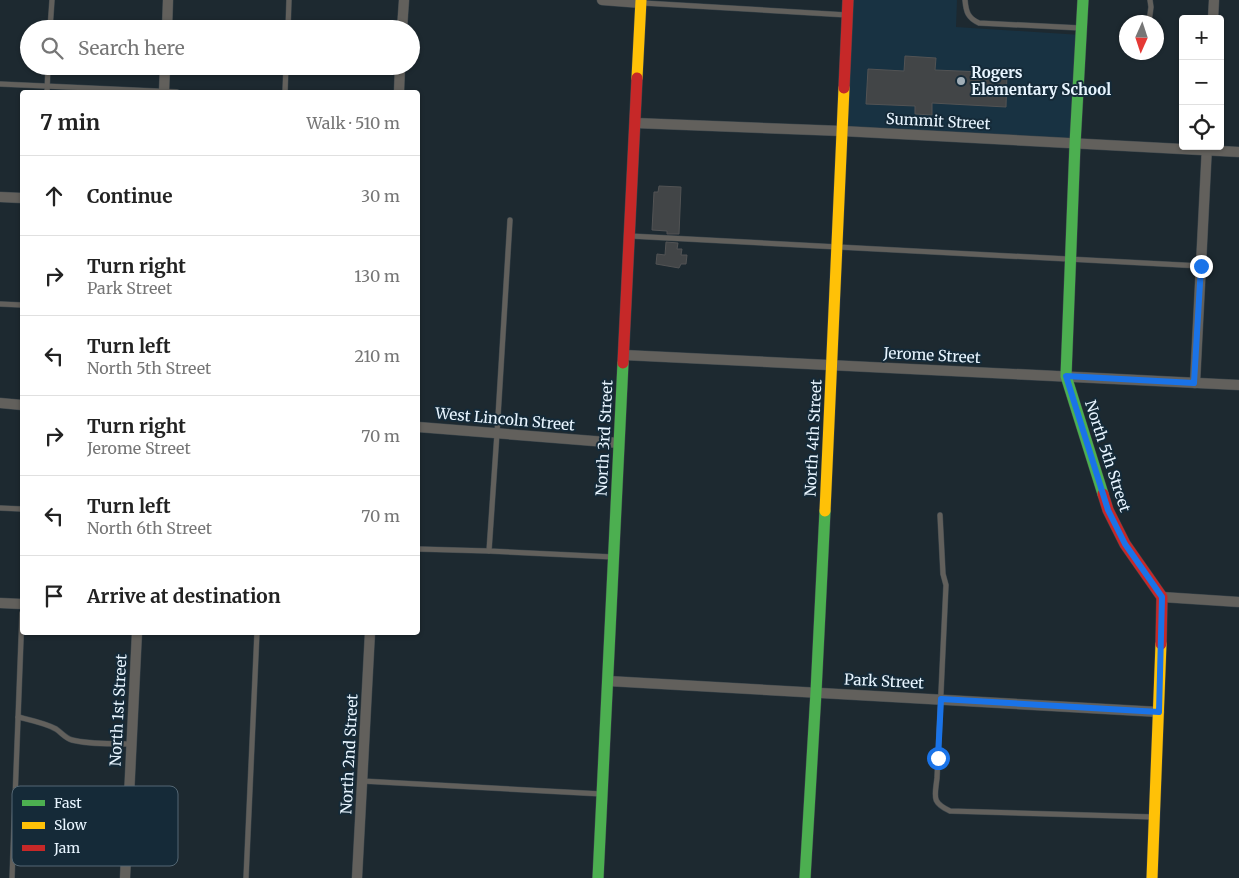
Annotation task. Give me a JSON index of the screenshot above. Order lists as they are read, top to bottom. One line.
{"streets":{"street":["Summit Street","Jerome Street","West Lincoln Street","North 3rd Street","North 4th Street","North 5th Street","Park Street","North 1st Street","North 2nd Street"]},"crossings":[["Summit Street","North 3rd Street"],["Summit Street","North 4th Street"],["Summit Street","North 5th Street"],["Jerome Street","North 3rd Street"],["Jerome Street","North 4th Street"],["Jerome Street","North 5th Street"],["West Lincoln Street","North 3rd Street"],["North 3rd Street","Park Street"],["North 4th Street","Park Street"]],"places":["Rogers Elementary School"],"legend":["Fast","Slow","Jam"],"north":"bottom","page":{"map_buttons":["+","−"],"search":"Search here","heading":["7 min","Walk · 510 m"],"list":[["Continue","30 m"],["Turn right","Park Street","130 m"],["Turn left","North 5th Street","210 m"],["Turn right","Jerome Street","70 m"],["Turn left","North 6th Street","70 m"],"Arrive at destination"]}}
